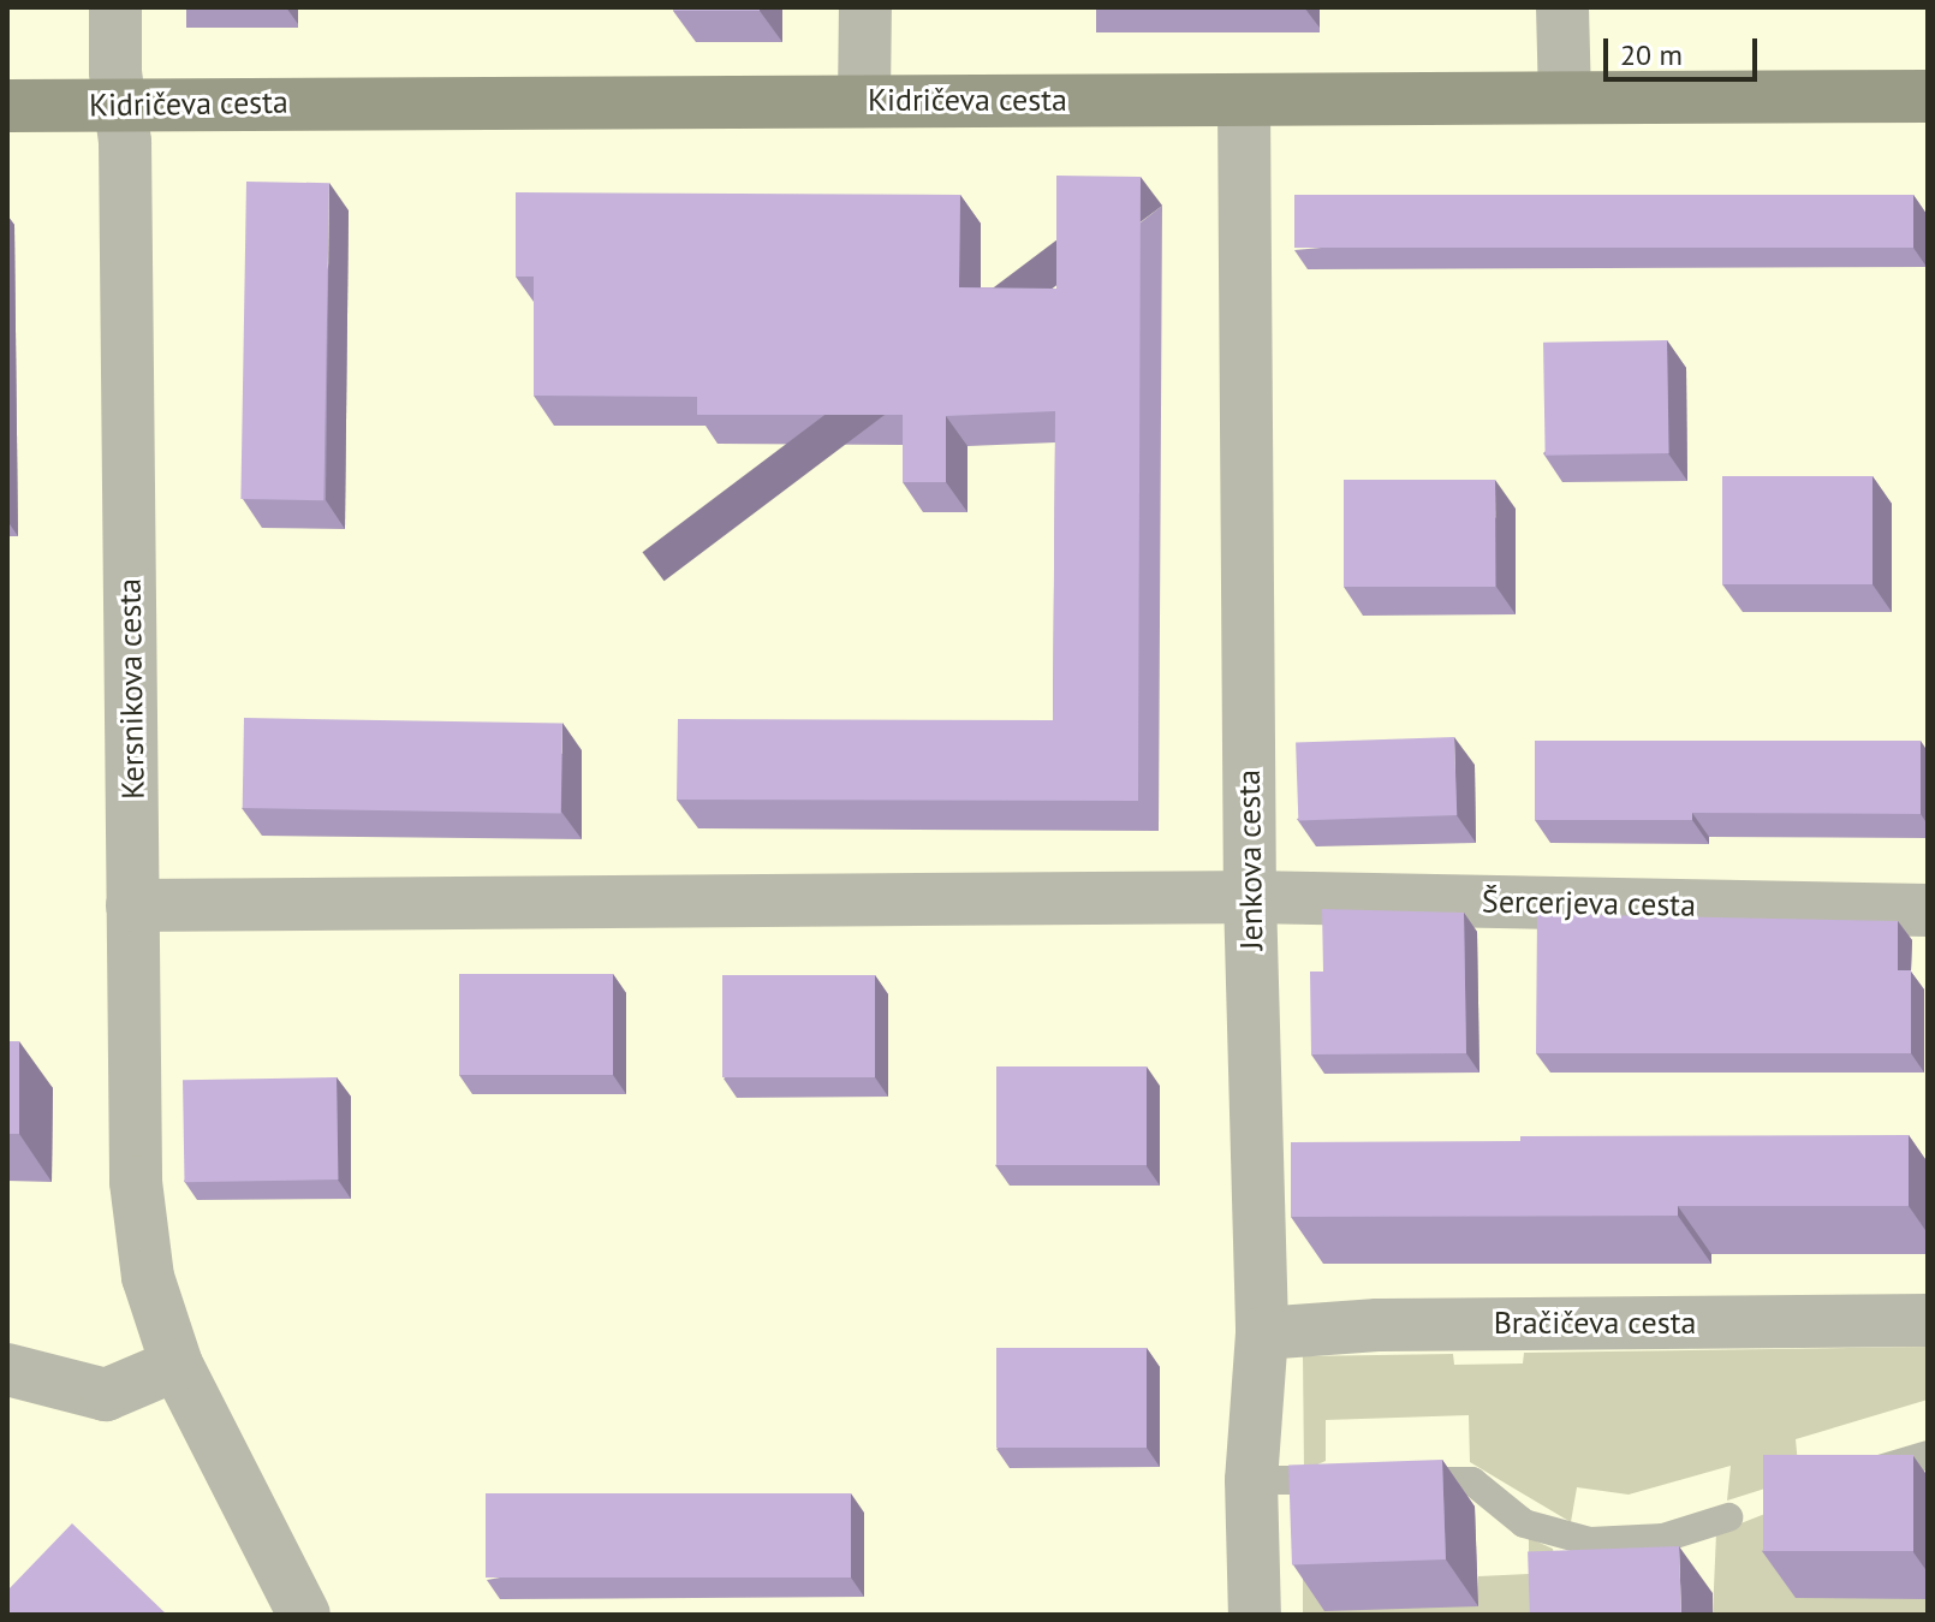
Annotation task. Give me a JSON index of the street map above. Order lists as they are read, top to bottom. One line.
{"streets":{"main road":["Kidričeva cesta"],"street":["Kersnikova cesta","Jenkova cesta","Šercerjeva cesta","Bračičeva cesta"]},"crossings":[["Kidričeva cesta","Kersnikova cesta"],["Kidričeva cesta","Jenkova cesta"],["Kersnikova cesta","Šercerjeva cesta"],["Jenkova cesta","Šercerjeva cesta"],["Jenkova cesta","Bračičeva cesta"]],"scale_bar":"20 m"}
